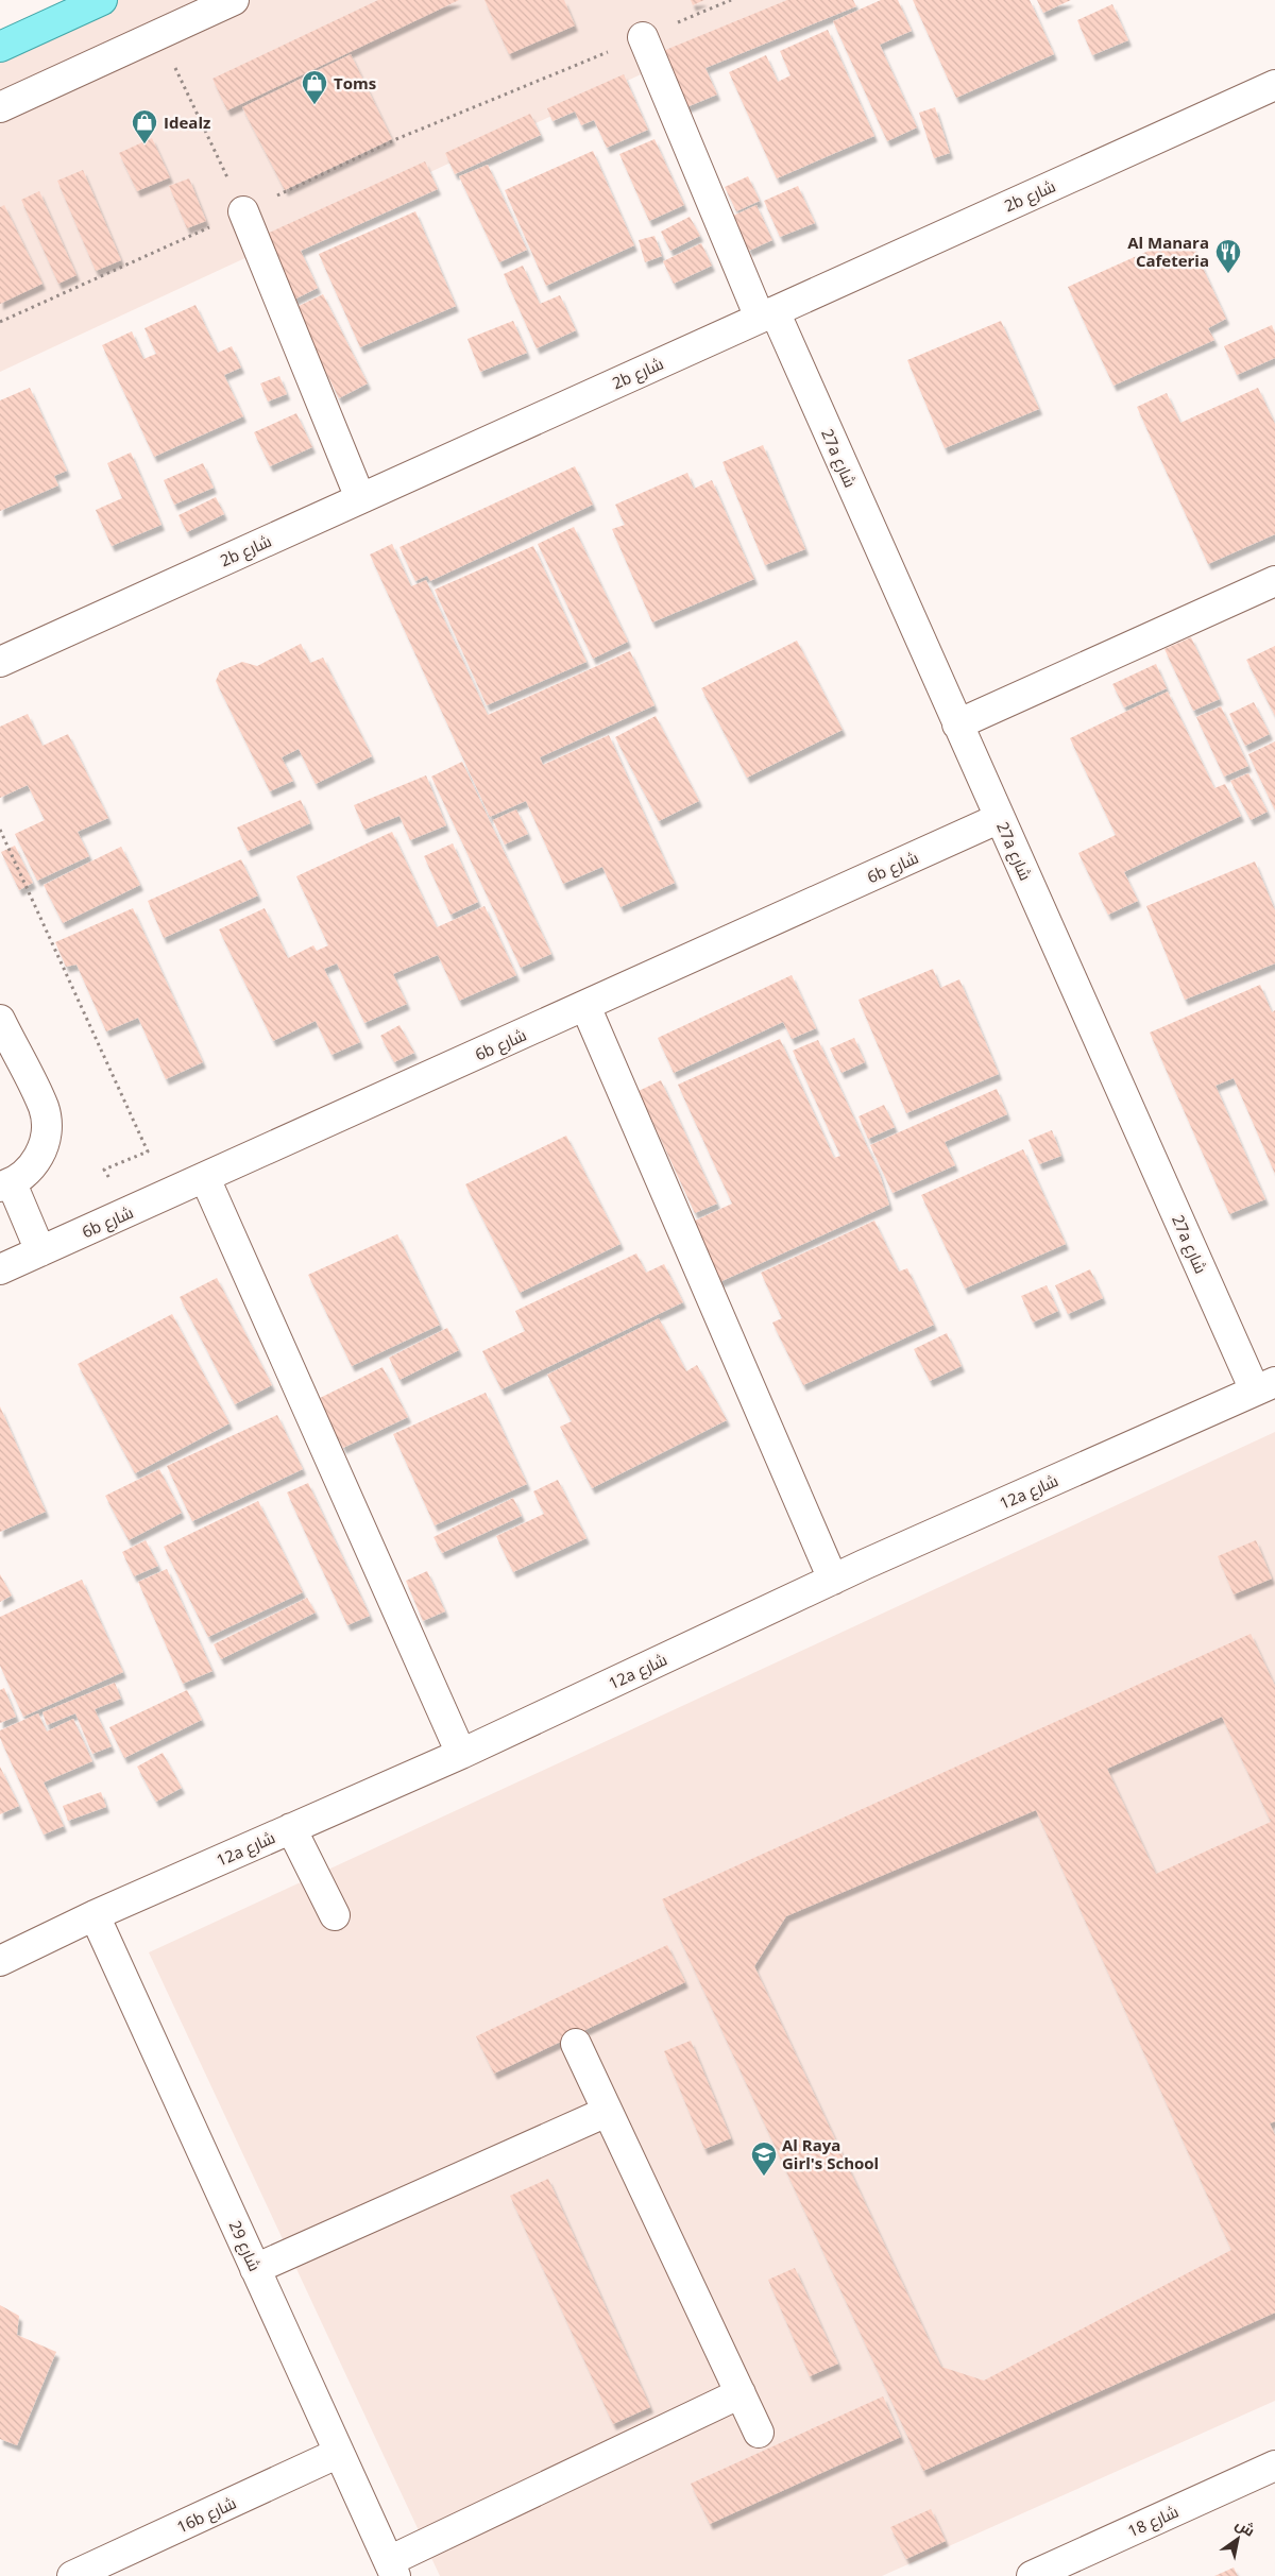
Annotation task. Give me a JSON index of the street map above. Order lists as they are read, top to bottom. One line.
{"streets":{"street":["2b شارع","27a شارع","6b شارع","12a شارع","شارع 29","16b شارع","شارع 18"]},"crossings":[["2b شارع","27a شارع"],["27a شارع","6b شارع"],["27a شارع","12a شارع"],["12a شارع","شارع 29"],["شارع 29","16b شارع"]],"places":{"shop":["Toms","Idealz"],"restaurant":["Al Manara Cafeteria"],"school or university":["Al Raya Girl's School"]},"north":"top right"}
